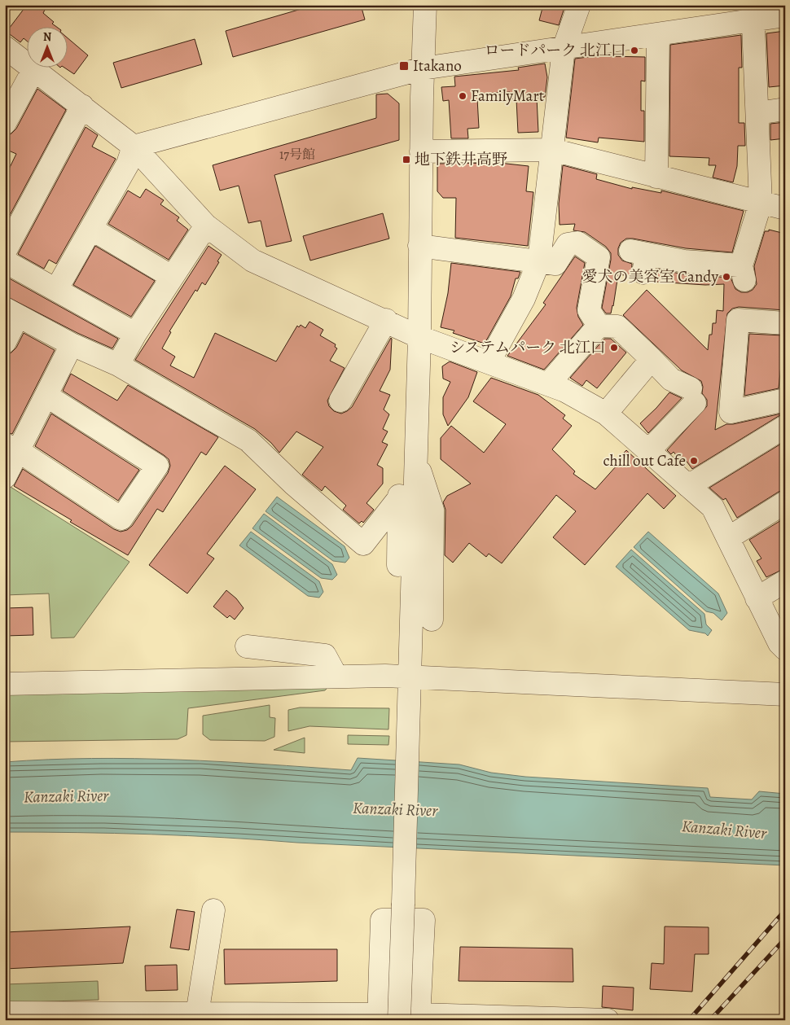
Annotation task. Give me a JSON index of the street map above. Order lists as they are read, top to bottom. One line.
{"water":["Kanzaki River"],"places":{"other":["ロードパーク 北江口","FamilyMart","愛犬の美容室 Candy","システムパーク 北江口","chill out Cafe"],"transit":["Itakano","地下鉄井高野"]},"house_numbers":["17号館"],"north":"top"}
